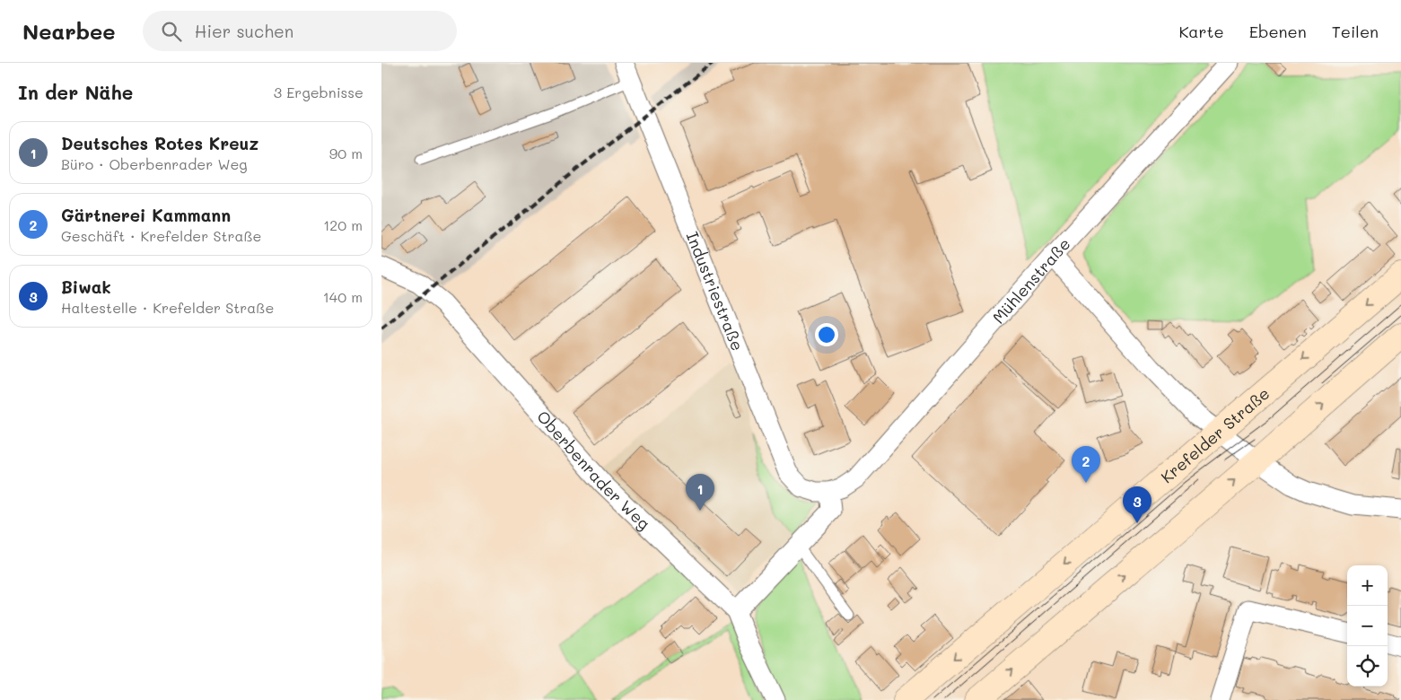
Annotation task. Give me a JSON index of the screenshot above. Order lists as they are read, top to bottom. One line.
{"streets":{"main road":["Krefelder Straße"],"street":["Mühlenstraße","Industriestraße","Oberbenrader Weg"]},"crossings":[["Mühlenstraße","Industriestraße"]],"page":{"header":"Nearbee","search":"Hier suchen","nav":["Karte","Ebenen","Teilen"],"heading":["In der Nähe","3 Ergebnisse"],"list":[{"mark":"1","name":"Deutsches Rotes Kreuz","note":"Büro · Oberbenrader Weg","value":"90 m"},{"mark":"2","name":"Gärtnerei Kammann","note":"Geschäft · Krefelder Straße","value":"120 m"},{"mark":"3","name":"Biwak","note":"Haltestelle · Krefelder Straße","value":"140 m"}],"pins":["2","1","3"],"map_buttons":["+","−"]}}
